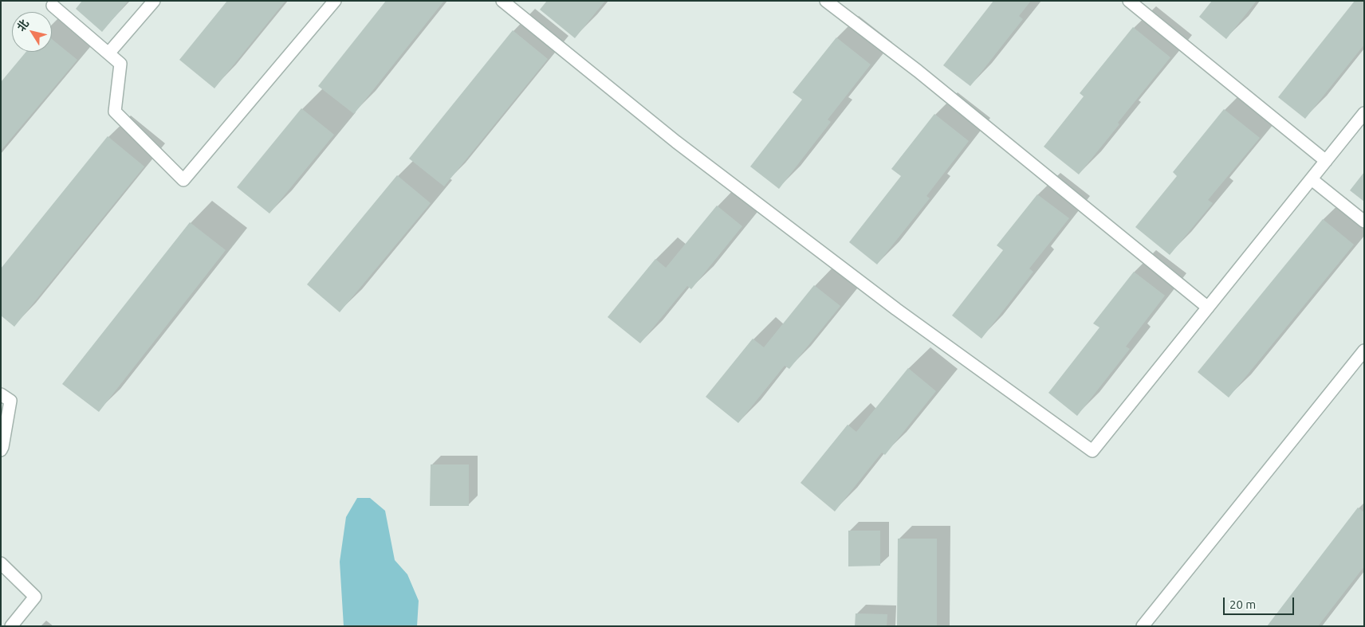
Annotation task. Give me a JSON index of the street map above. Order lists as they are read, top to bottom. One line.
{"scale_bar":"20 m","north":"top left"}
